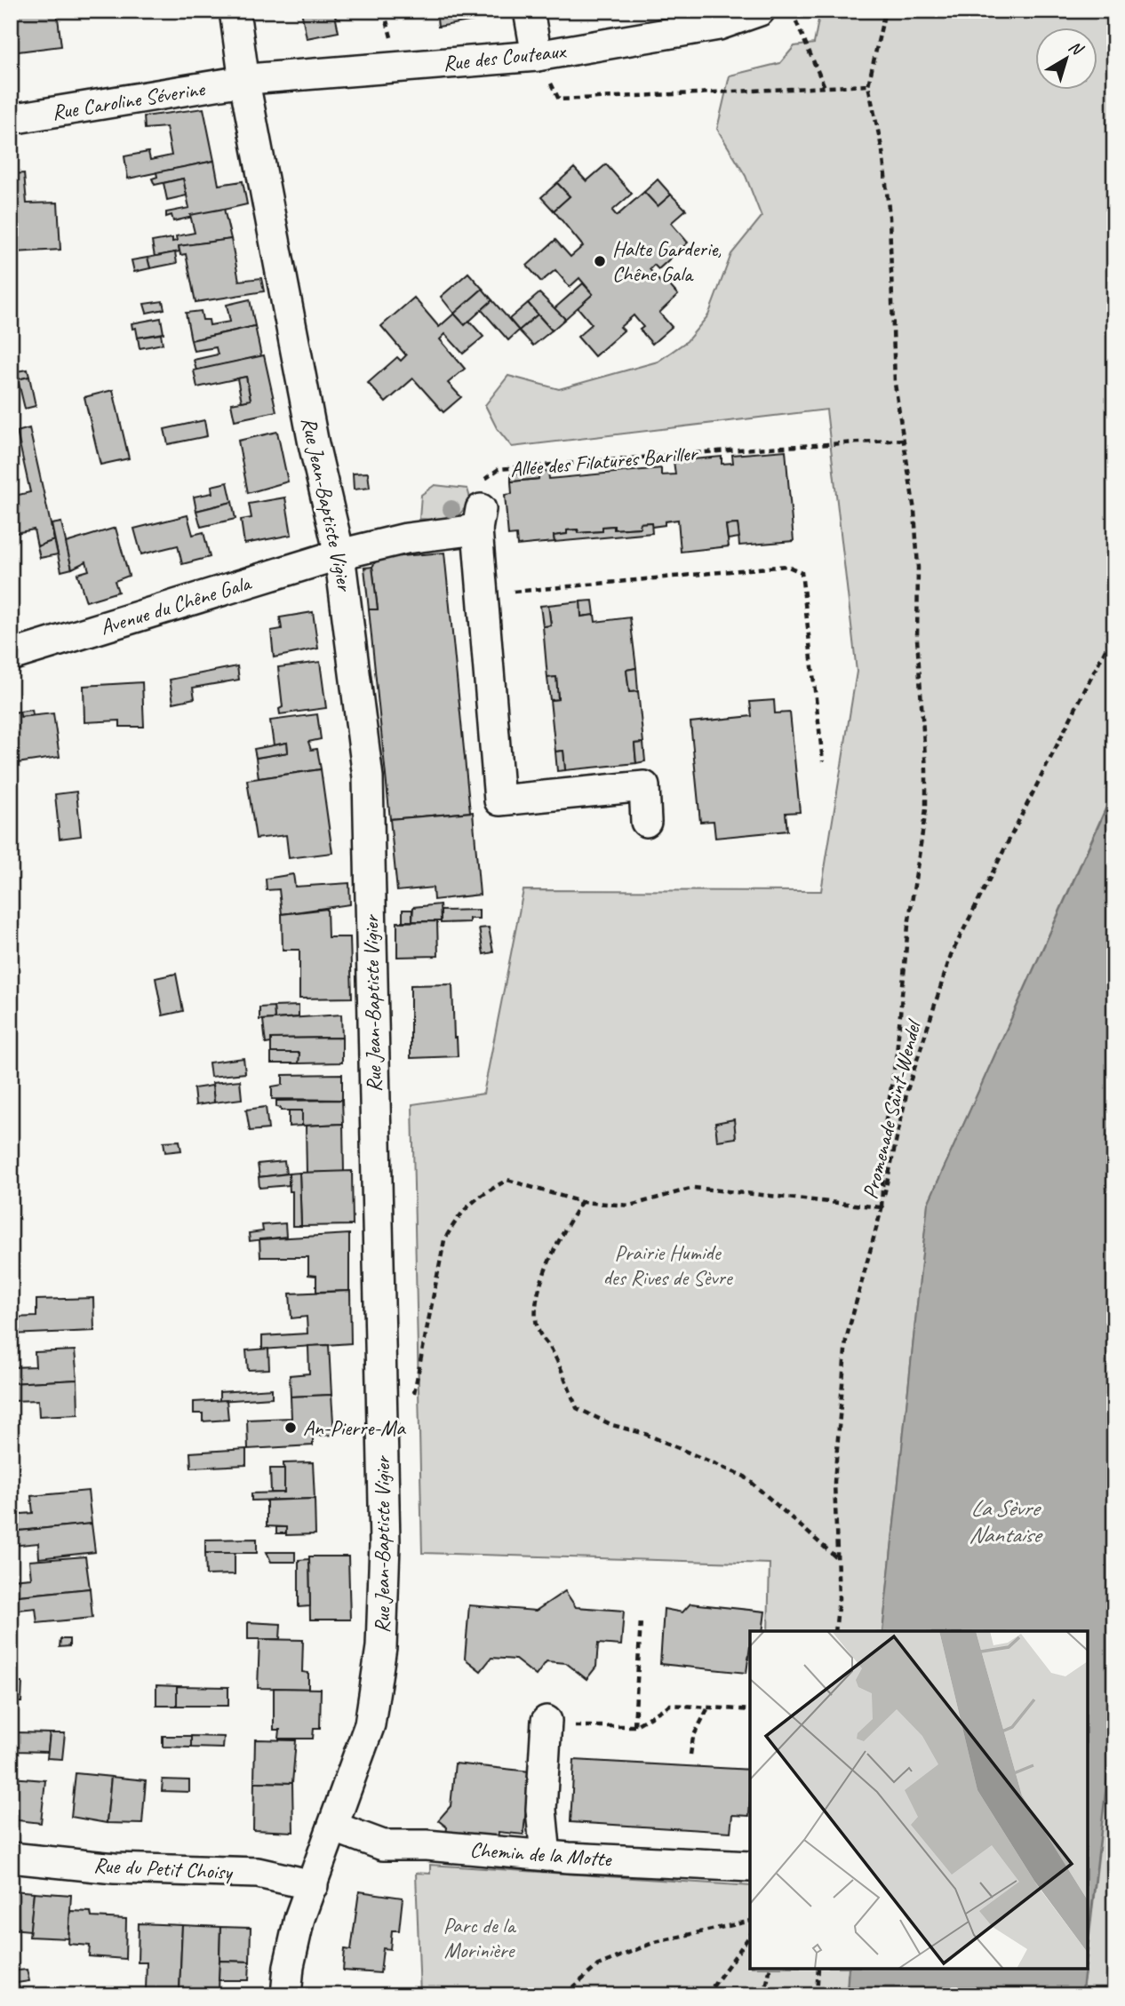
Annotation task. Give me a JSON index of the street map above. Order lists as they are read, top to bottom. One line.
{"streets":{"street":["Rue des Couteaux","Rue Caroline Séverine","Rue Jean-Baptiste Vigier","Avenue du Chêne Gala","Chemin de la Motte","Rue du Petit Choisy"],"path":["Allée des Filatures Bariller","Promenade Saint-Wendel"]},"crossings":[["Rue des Couteaux","Rue Caroline Séverine"],["Rue des Couteaux","Rue Jean-Baptiste Vigier"],["Rue Caroline Séverine","Rue Jean-Baptiste Vigier"],["Rue Jean-Baptiste Vigier","Avenue du Chêne Gala"],["Rue Jean-Baptiste Vigier","Chemin de la Motte"],["Rue Jean-Baptiste Vigier","Rue du Petit Choisy"]],"water":["La Sèvre Nantaise"],"parks":["Prairie Humide des Rives de Sèvre","Parc de la Morinière"],"places":["Halte Garderie, Chêne Gala","An-Pierre-Ma"],"north":"top right"}
